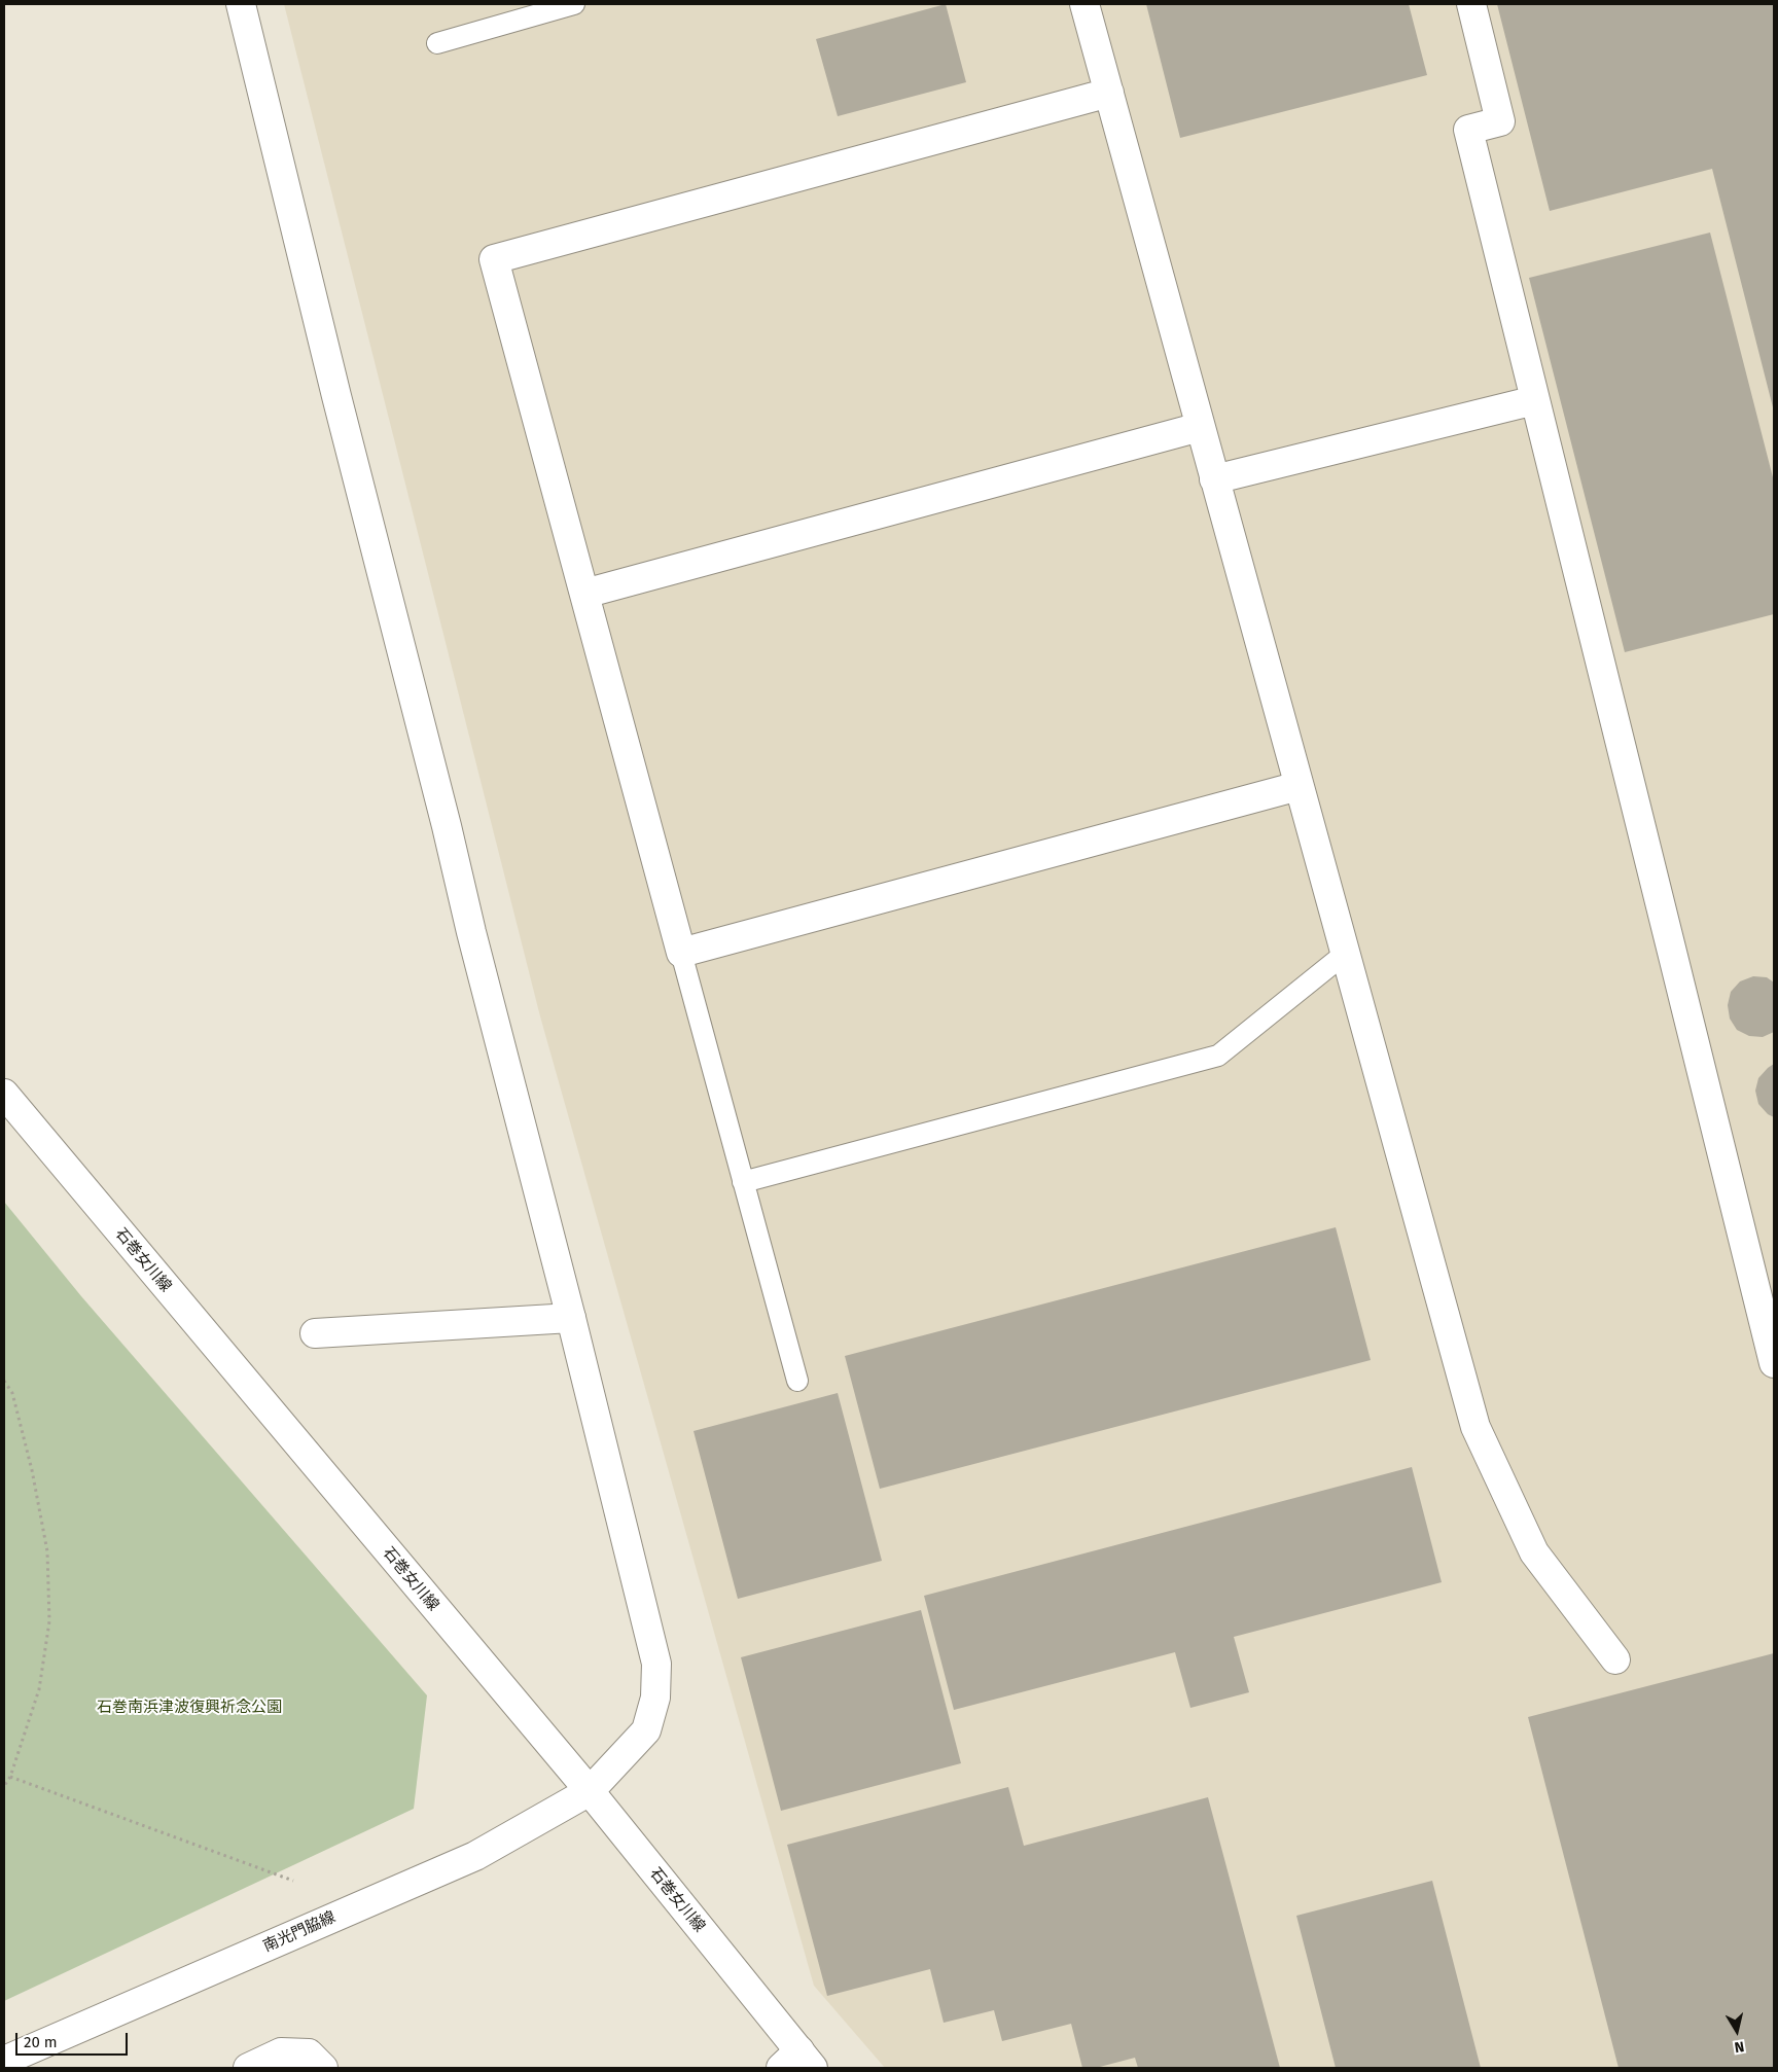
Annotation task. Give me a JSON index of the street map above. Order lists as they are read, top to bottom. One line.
{"streets":{"street":["石巻女川線","南光門脇線"]},"crossings":[["石巻女川線","南光門脇線"]],"parks":["石巻南浜津波復興祈念公園"],"scale_bar":"20 m","north":"bottom"}
